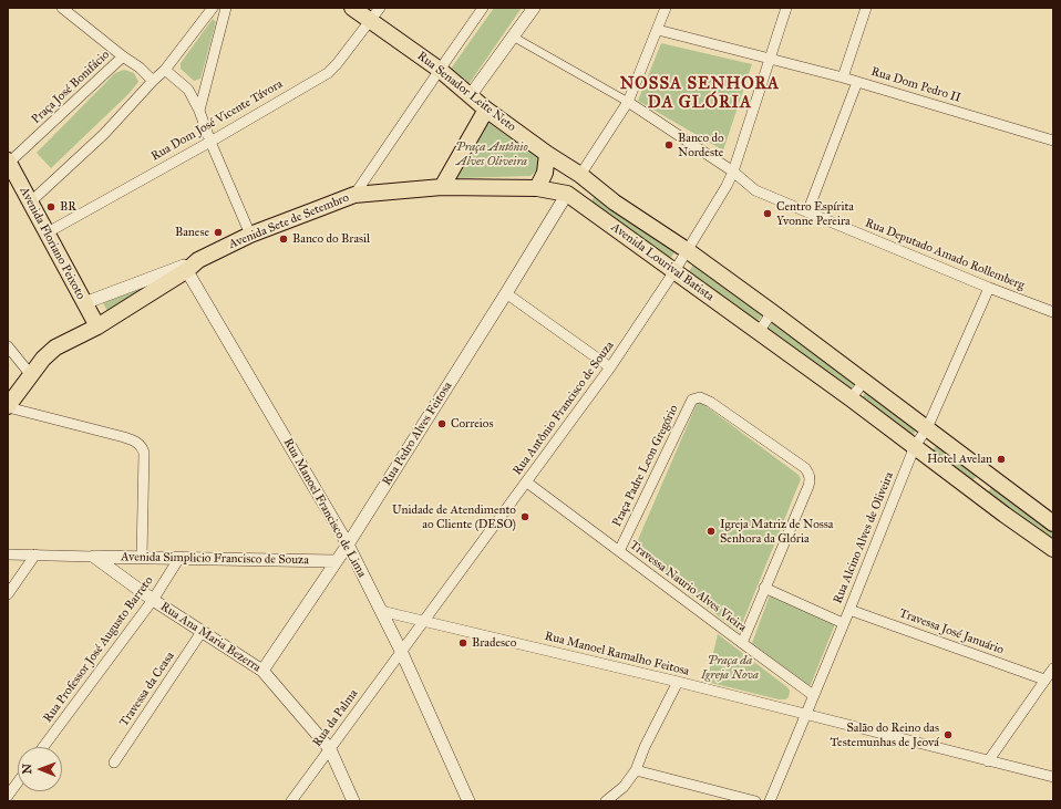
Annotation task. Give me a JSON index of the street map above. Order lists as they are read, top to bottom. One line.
{"streets":{"main road":["Rua Senador Leite Neto","Avenida Sete de Setembro","Avenida Floriano Peixoto","Avenida Lourival Batista"],"street":["Rua Dom Pedro II","Praça José Bonifácio","Rua Dom José Vicente Távora","Rua Deputado Amado Rollemberg","Rua Antônio Francisco de Souza","Rua Pedro Alves Feitosa","Praça Padre Leon Gregório","Rua Manoel Francisco de Lima","Rua Alcino Alves de Oliveira","Avenida Simplicio Francisco de Souza","Travessa Naurio Alves Vieira","Travessa José Januário","Rua Ana Maria Bezerra","Rua Professor José Augusto Barreto","Rua Manoel Ramalho Feitosa","Travessa da Ceasa","Rua da Palma"]},"crossings":[["Rua Dom Pedro II","Rua Antônio Francisco de Souza"],["Praça José Bonifácio","Avenida Floriano Peixoto"],["Rua Senador Leite Neto","Rua Dom José Vicente Távora"],["Rua Senador Leite Neto","Avenida Lourival Batista"],["Rua Dom José Vicente Távora","Avenida Floriano Peixoto"],["Avenida Sete de Setembro","Avenida Floriano Peixoto"],["Avenida Sete de Setembro","Avenida Lourival Batista"],["Avenida Sete de Setembro","Rua Pedro Alves Feitosa"],["Avenida Sete de Setembro","Rua Manoel Francisco de Lima"],["Rua Deputado Amado Rollemberg","Rua Antônio Francisco de Souza"],["Rua Deputado Amado Rollemberg","Rua Alcino Alves de Oliveira"],["Avenida Lourival Batista","Rua Antônio Francisco de Souza"],["Avenida Lourival Batista","Rua Pedro Alves Feitosa"],["Avenida Lourival Batista","Rua Alcino Alves de Oliveira"],["Rua Antônio Francisco de Souza","Rua Manoel Francisco de Lima"],["Rua Antônio Francisco de Souza","Travessa Naurio Alves Vieira"],["Rua Antônio Francisco de Souza","Rua Manoel Ramalho Feitosa"],["Rua Antônio Francisco de Souza","Rua da Palma"],["Rua Pedro Alves Feitosa","Rua Manoel Francisco de Lima"],["Rua Pedro Alves Feitosa","Avenida Simplicio Francisco de Souza"],["Rua Pedro Alves Feitosa","Rua Ana Maria Bezerra"],["Praça Padre Leon Gregório","Travessa Naurio Alves Vieira"],["Rua Manoel Francisco de Lima","Rua Manoel Ramalho Feitosa"],["Rua Manoel Francisco de Lima","Rua da Palma"],["Rua Alcino Alves de Oliveira","Travessa Naurio Alves Vieira"],["Rua Alcino Alves de Oliveira","Travessa José Januário"],["Rua Alcino Alves de Oliveira","Rua Manoel Ramalho Feitosa"],["Avenida Simplicio Francisco de Souza","Rua Ana Maria Bezerra"],["Avenida Simplicio Francisco de Souza","Rua Professor José Augusto Barreto"],["Rua Ana Maria Bezerra","Rua Professor José Augusto Barreto"],["Rua Ana Maria Bezerra","Travessa da Ceasa"],["Rua Ana Maria Bezerra","Rua da Palma"]],"districts":["NOSSA SENHORA DA GLÓRIA"],"parks":["Praça Antônio Alves Oliveira","Praça da Igreja Nova"],"places":["Banco do Nordeste","BR","Centro Espírita Yvonne Pereira","Banese","Banco do Brasil","Correios","Hotel Avelan","Unidade de Atendimento ao Cliente (DESO)","Igreja Matriz de Nossa Senhora da Glória","Bradesco","Salão do Reino das Testemunhas de Jeová"],"north":"left"}
